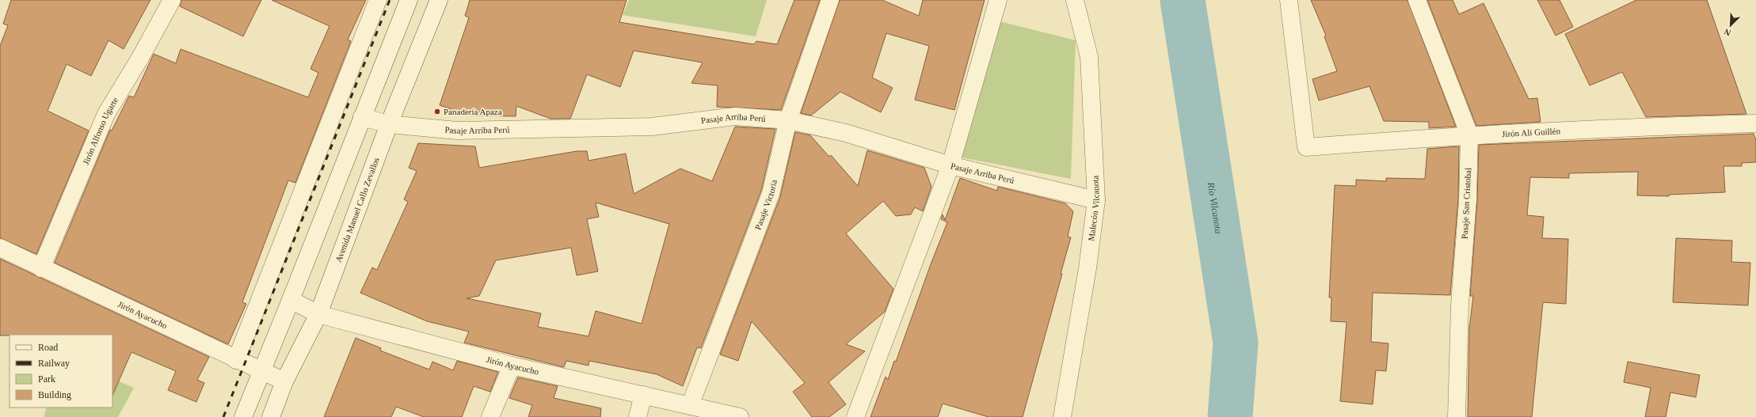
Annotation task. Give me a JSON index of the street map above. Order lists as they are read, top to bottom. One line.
{"streets":{"street":["Pasaje Arriba Perú","Jirón Alfonso Ugarte","Jirón Ali Guillén","Pasaje San Cristobal","Pasaje Victoria","Malecón Vilcanota","Avenida Manuel Callo Zevallos","Jirón Ayacucho"]},"crossings":[["Pasaje Arriba Perú","Pasaje Victoria"],["Pasaje Arriba Perú","Malecón Vilcanota"],["Pasaje Arriba Perú","Avenida Manuel Callo Zevallos"],["Jirón Alfonso Ugarte","Jirón Ayacucho"],["Jirón Ali Guillén","Pasaje San Cristobal"],["Pasaje Victoria","Jirón Ayacucho"],["Avenida Manuel Callo Zevallos","Jirón Ayacucho"]],"water":["Río Vilcanota"],"places":["Panadería Apaza"],"legend":["Road","Railway","Park","Building"],"north":"bottom left"}
